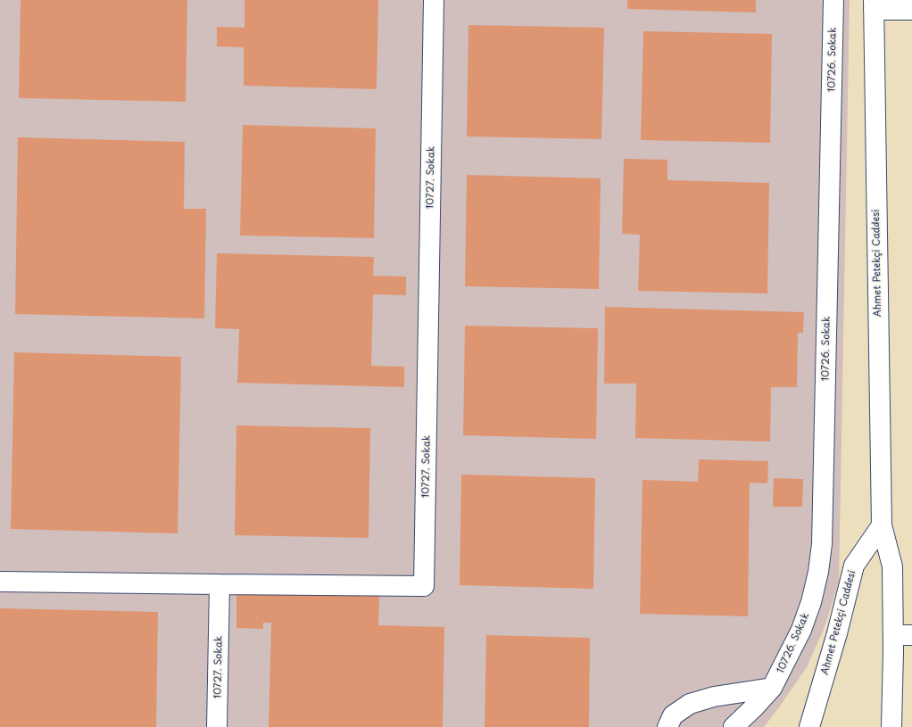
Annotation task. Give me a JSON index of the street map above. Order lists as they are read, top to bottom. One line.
{"streets":{"street":["10726. Sokak","10727. Sokak","Ahmet Petekçi Caddesi"]}}
